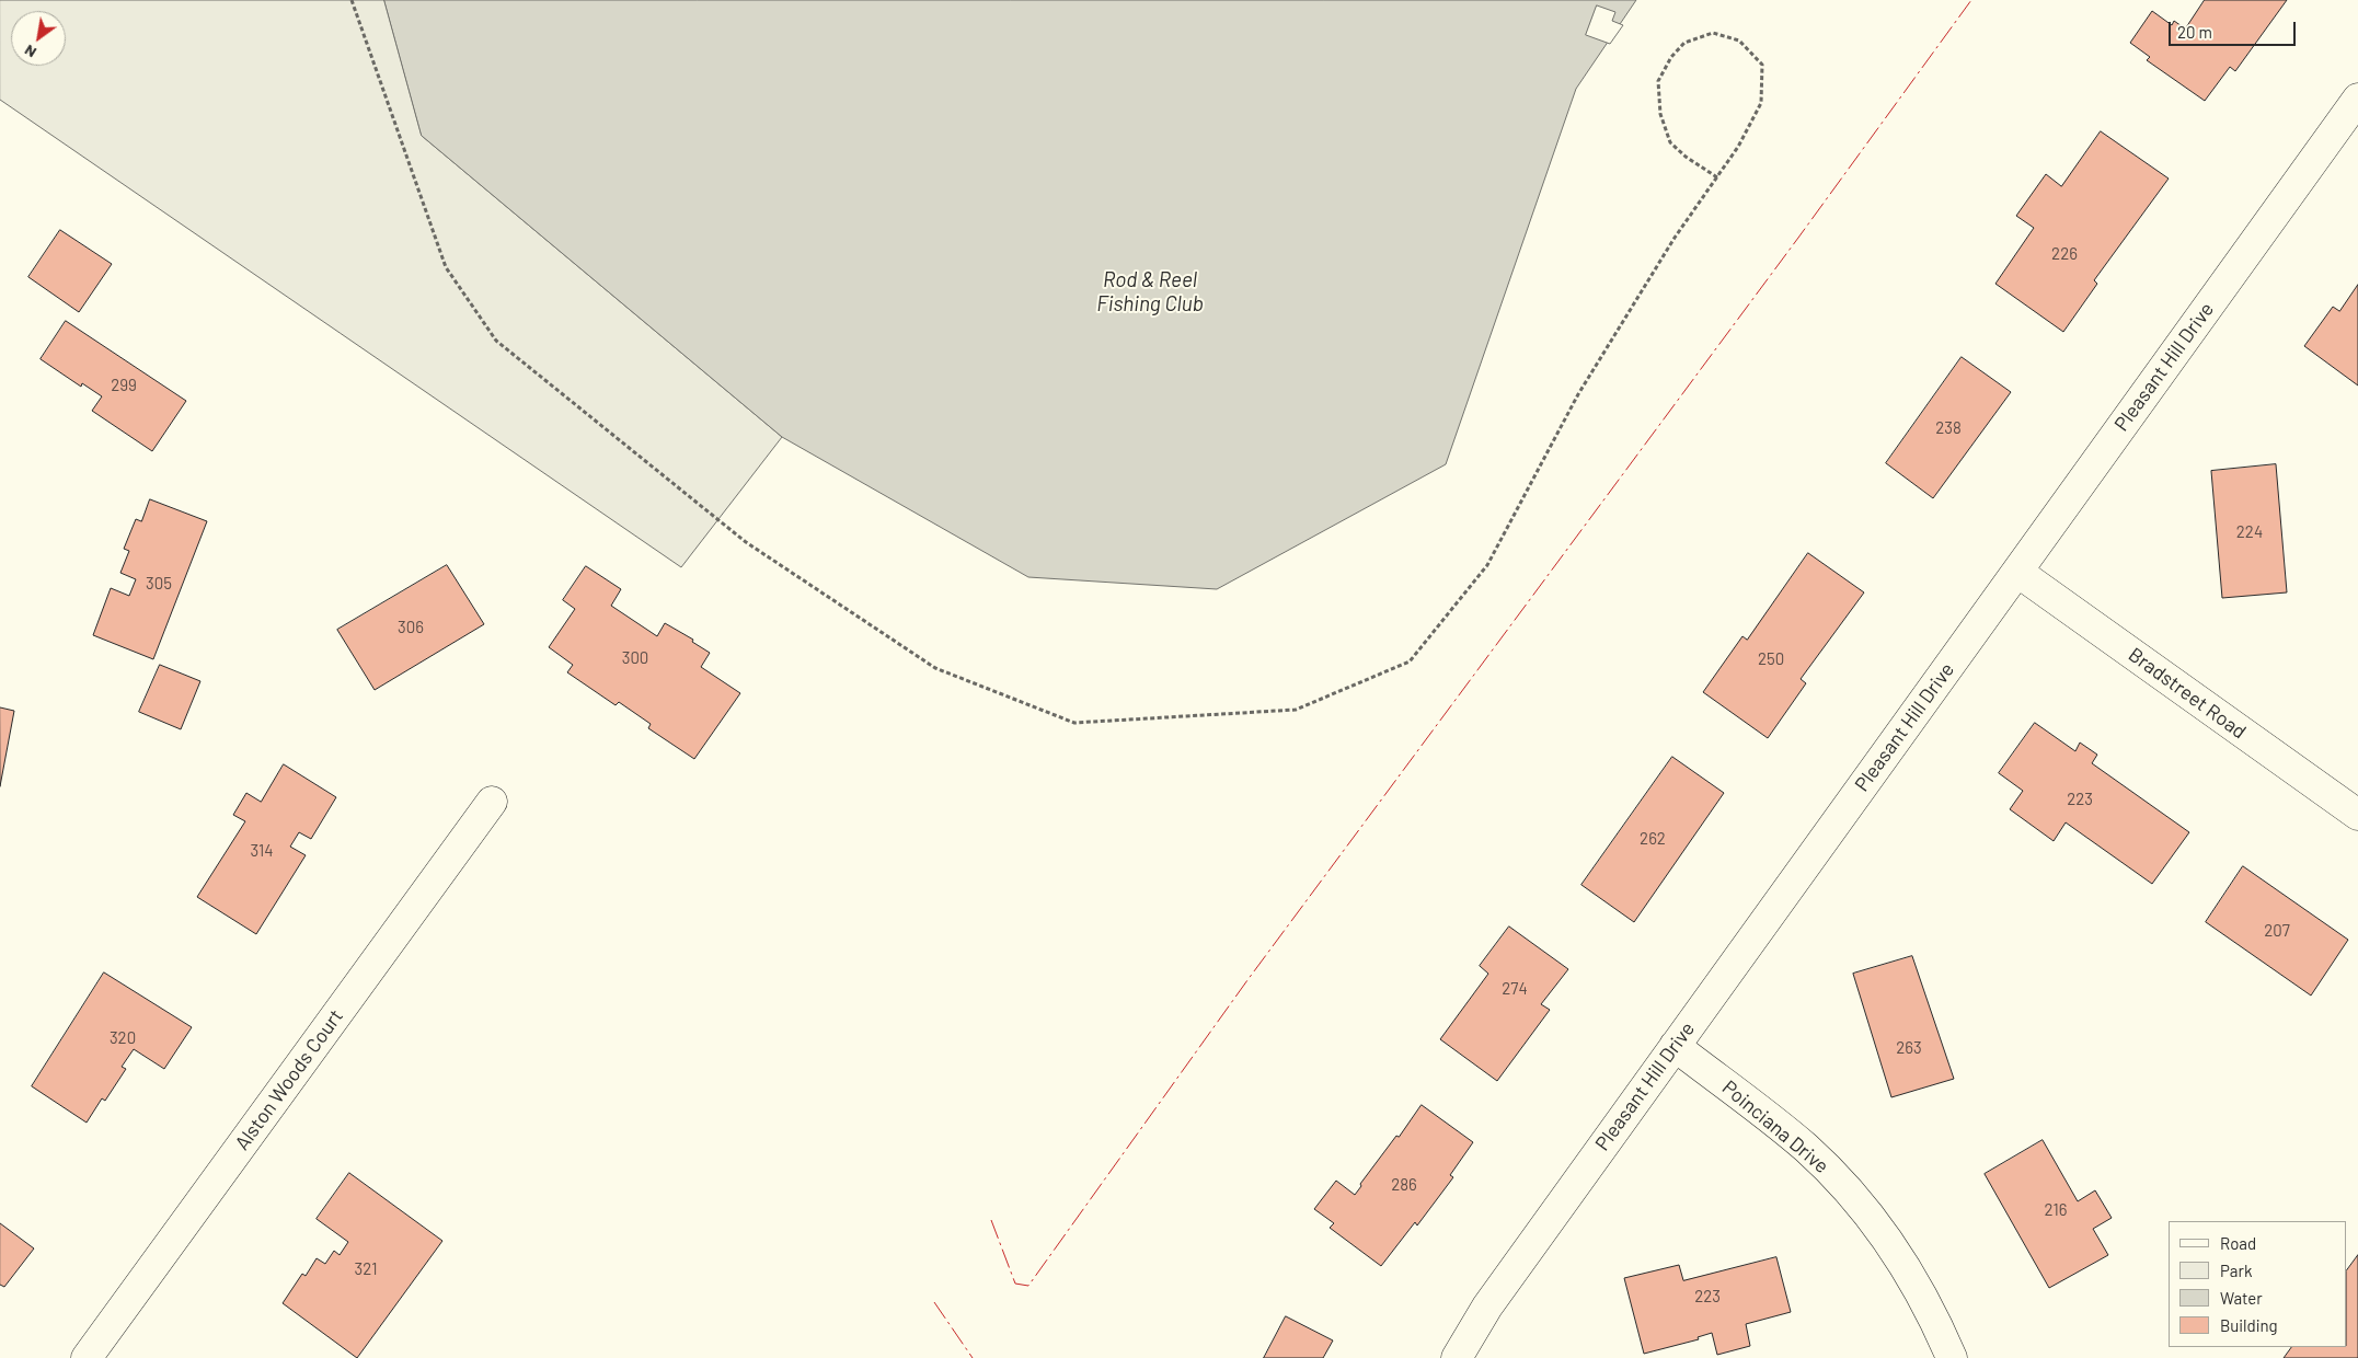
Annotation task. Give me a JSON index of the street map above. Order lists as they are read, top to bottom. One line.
{"streets":{"street":["Pleasant Hill Drive","Bradstreet Road","Alston Woods Court","Poinciana Drive"]},"crossings":[["Pleasant Hill Drive","Bradstreet Road"],["Pleasant Hill Drive","Poinciana Drive"]],"water":["Rod & Reel Fishing Club"],"house_numbers":["226","299","238","224","305","306","300","250","223","262","314","207","274","320","263","286","216","321","223"],"legend":["Road","Park","Water","Building"],"scale_bar":"20 m","north":"bottom left"}
